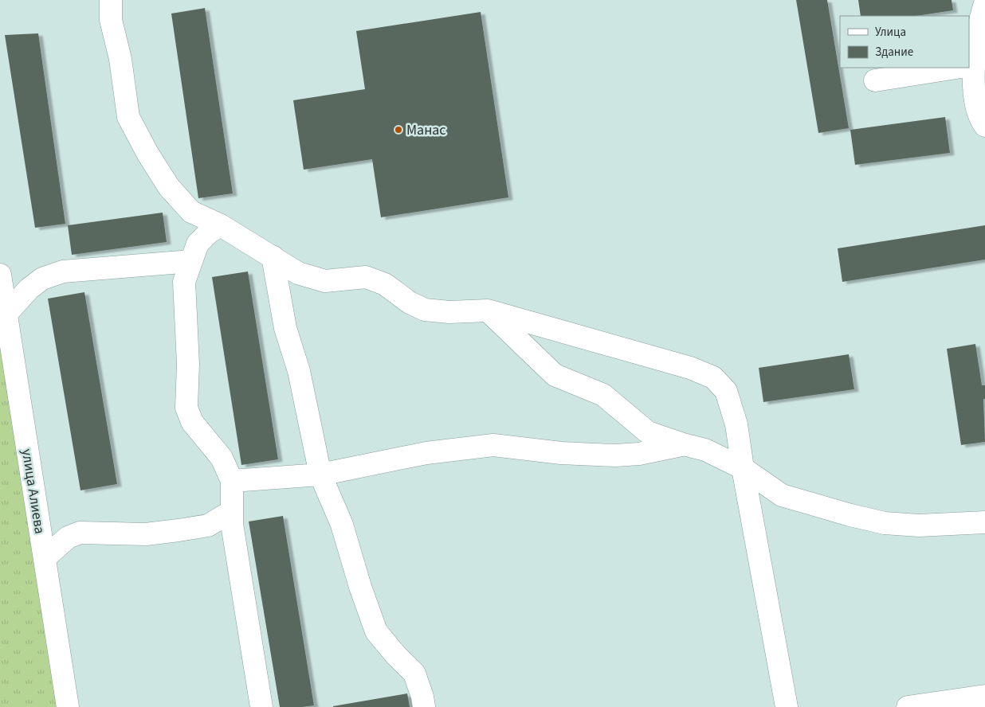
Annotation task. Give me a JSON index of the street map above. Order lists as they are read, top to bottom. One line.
{"streets":{"street":["улица Алиева"]},"places":["Манас"],"legend":["Улица","Здание"]}
